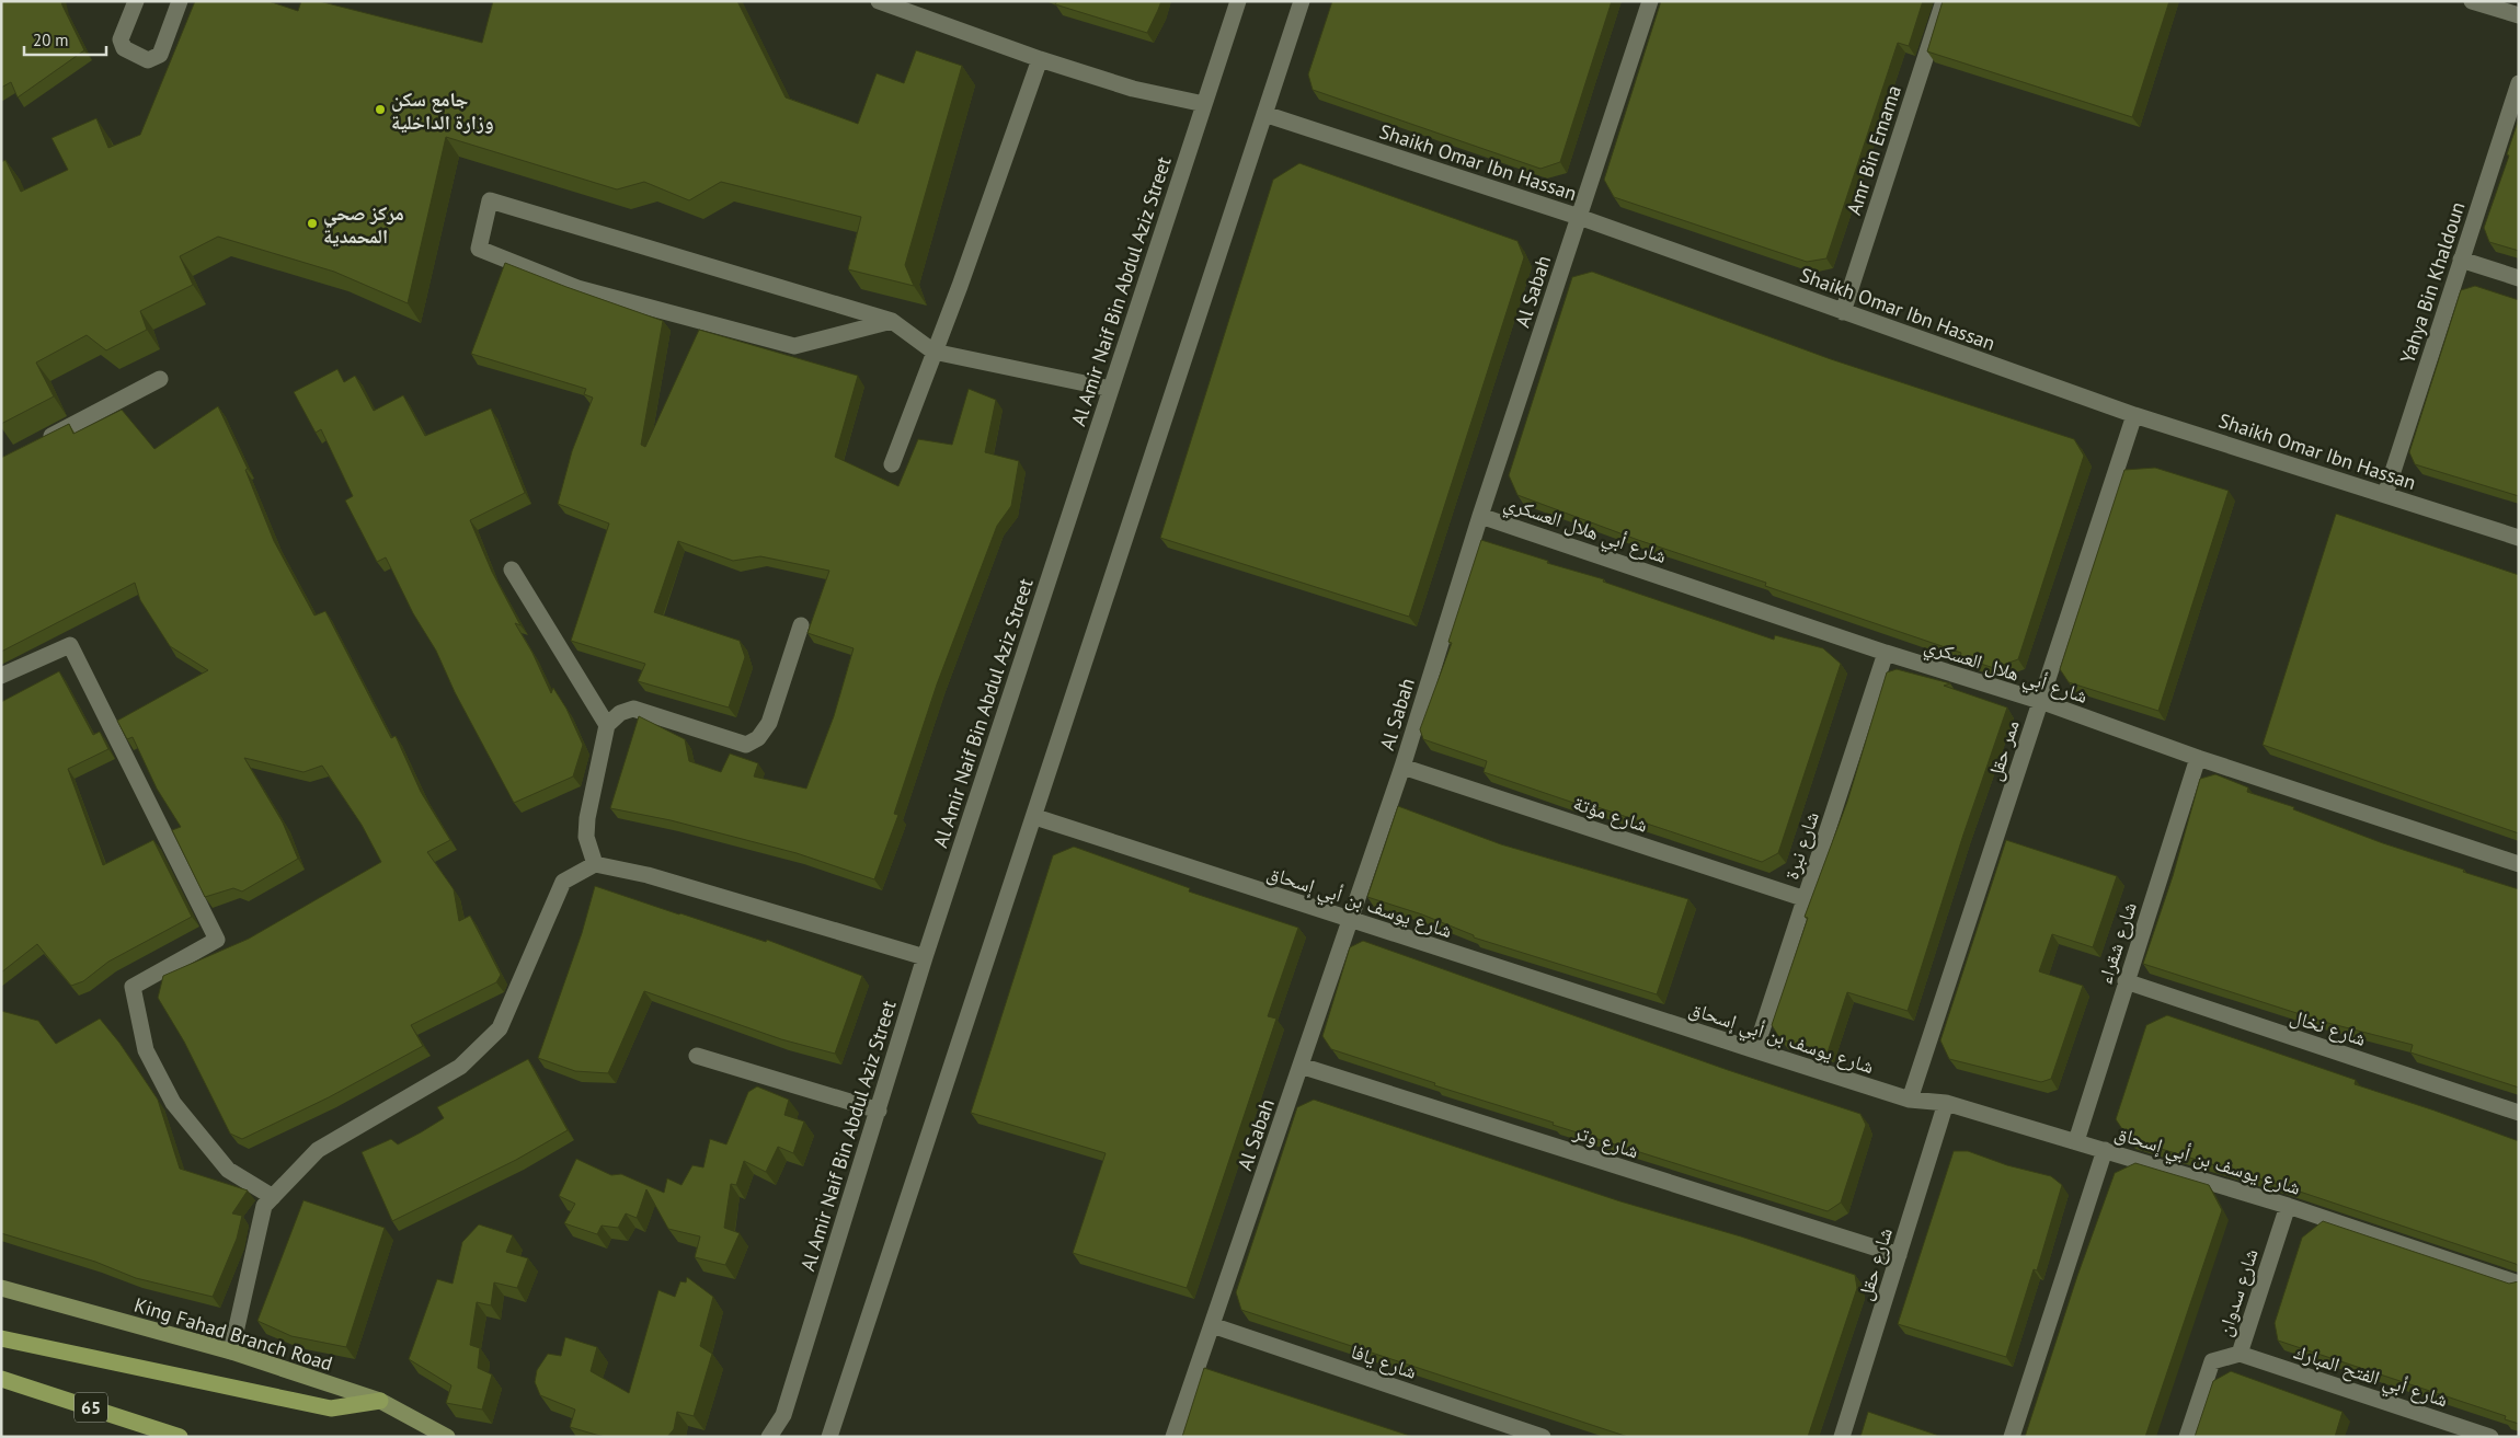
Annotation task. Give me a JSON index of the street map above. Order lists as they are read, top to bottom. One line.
{"streets":{"highway":["65"],"main road":["King Fahad Branch Road"],"street":["Amr Bin Emama","Shaikh Omar Ibn Hassan","Yahya Bin Khaldoun","Al Amir Naif Bin Abdul Aziz Street","Al Sabah","شارع أبي هلال العسكري","ممر حقل","شارع مؤتة","شارع نبرة","شارع يوسف بن أبي إسحاق","شارع شقراء","شارع نخال","شارع وتر","شارع حقل","شارع سدوان","شارع يافا","شارع أبي الفتح المبارك"]},"crossings":[["Amr Bin Emama","Shaikh Omar Ibn Hassan"],["Shaikh Omar Ibn Hassan","Yahya Bin Khaldoun"],["Shaikh Omar Ibn Hassan","Al Sabah"],["Shaikh Omar Ibn Hassan","ممر حقل"],["Al Sabah","شارع أبي هلال العسكري"],["Al Sabah","شارع مؤتة"],["Al Sabah","شارع يوسف بن أبي إسحاق"],["Al Sabah","شارع وتر"],["Al Sabah","شارع يافا"],["شارع أبي هلال العسكري","ممر حقل"],["شارع أبي هلال العسكري","شارع نبرة"],["شارع أبي هلال العسكري","شارع شقراء"],["ممر حقل","شارع يوسف بن أبي إسحاق"],["شارع مؤتة","شارع نبرة"],["شارع نبرة","شارع يوسف بن أبي إسحاق"],["شارع يوسف بن أبي إسحاق","شارع شقراء"],["شارع يوسف بن أبي إسحاق","شارع حقل"],["شارع يوسف بن أبي إسحاق","شارع سدوان"],["شارع شقراء","شارع نخال"],["شارع وتر","شارع حقل"],["شارع سدوان","شارع أبي الفتح المبارك"]],"places":["جامع سكن وزارة الداخلية","مركز صحي المحمدية"],"scale_bar":"20 m"}
